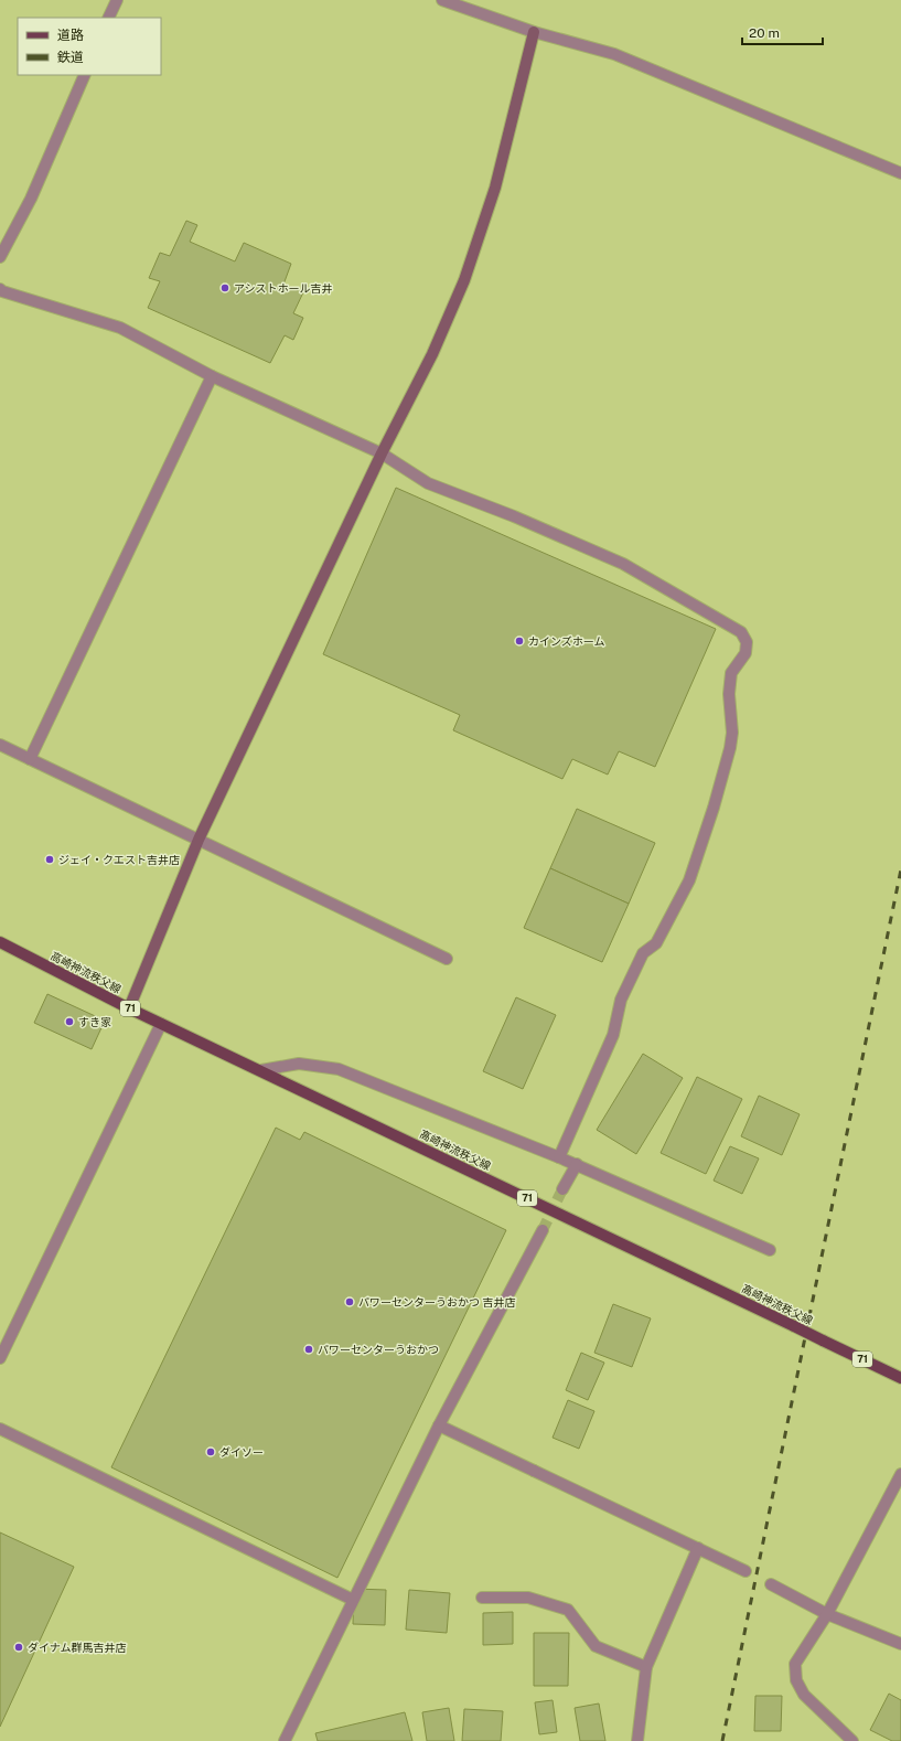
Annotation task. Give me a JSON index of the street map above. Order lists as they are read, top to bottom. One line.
{"streets":{"main road":["高崎神流秩父線","71"]},"places":["アシストホール吉井","カインズホーム","ジェイ・クエスト吉井店","すき家","パワーセンターうおかつ 吉井店","パワーセンターうおかつ","ダイソー","ダイナム群馬吉井店"],"legend":["道路","鉄道"],"scale_bar":"20 m"}
